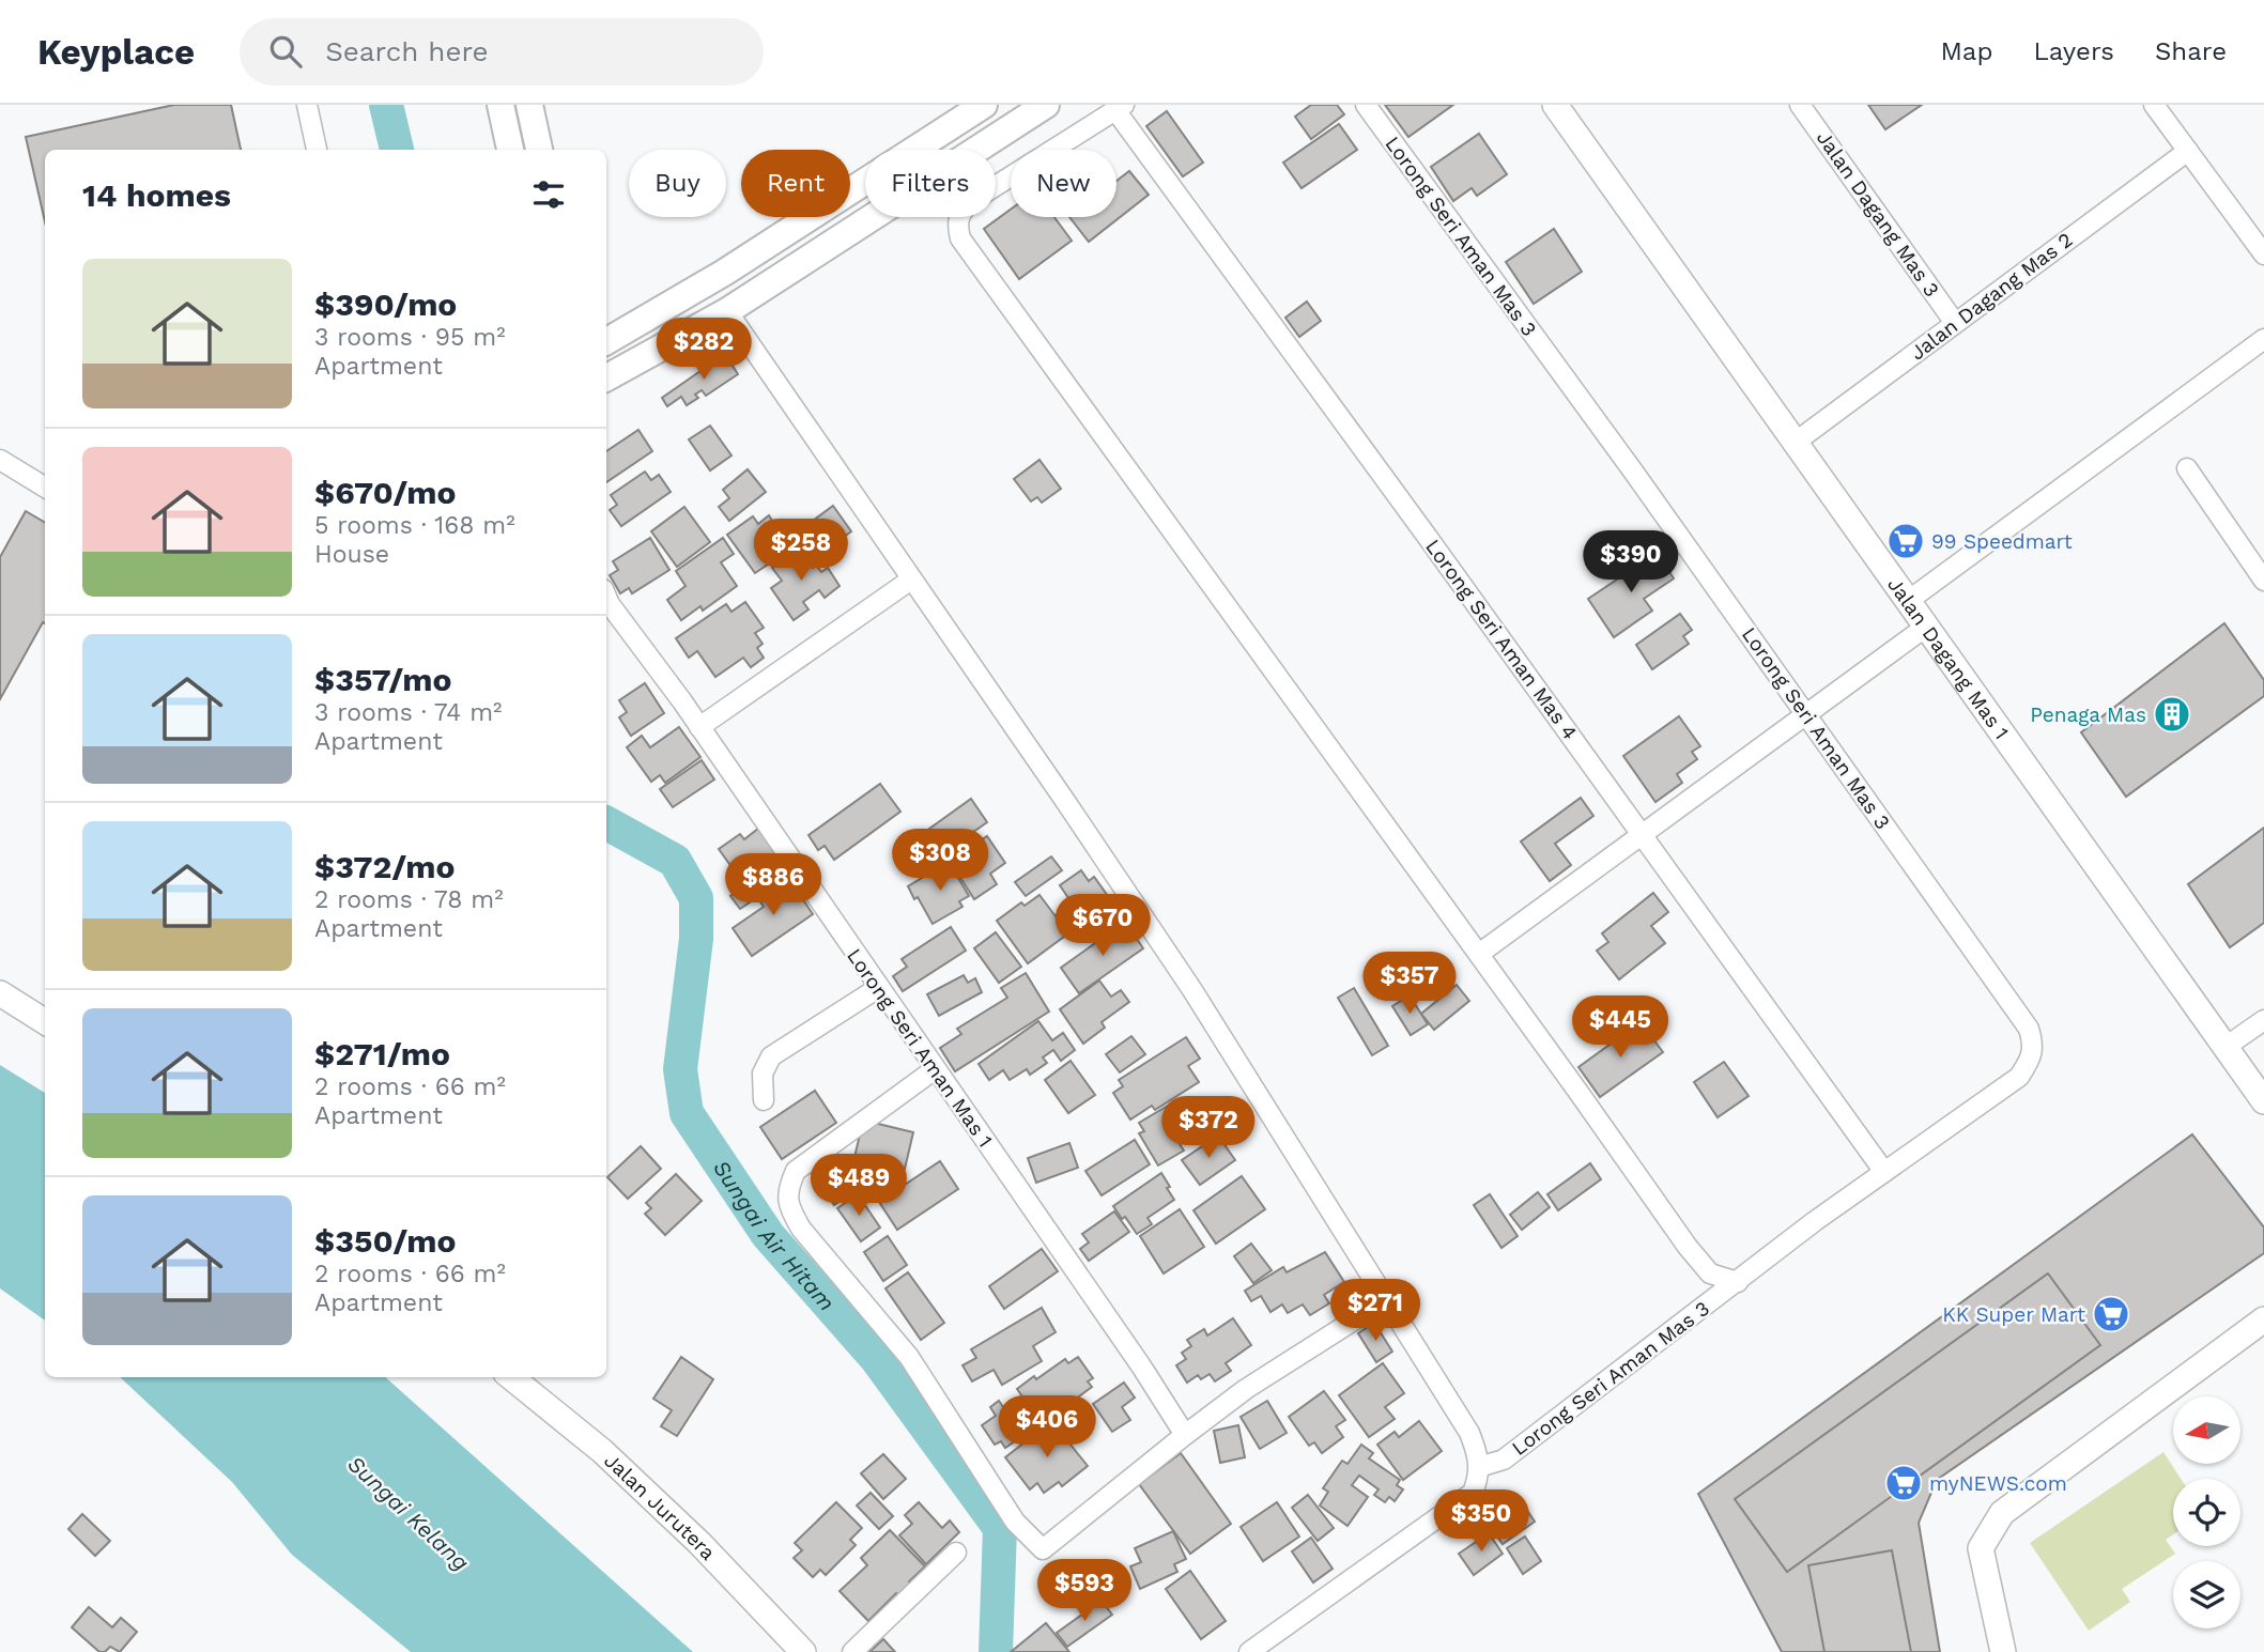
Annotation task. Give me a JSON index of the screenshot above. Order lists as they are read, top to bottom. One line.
{"streets":{"street":["Jalan Dagang Mas 3","Lorong Seri Aman Mas 3","Jalan Dagang Mas 2","Lorong Seri Aman Mas 4","Jalan Dagang Mas 1","Lorong Seri Aman Mas 1","Jalan Jurutera"]},"crossings":[["Jalan Dagang Mas 3","Jalan Dagang Mas 2"],["Lorong Seri Aman Mas 3","Lorong Seri Aman Mas 4"],["Jalan Dagang Mas 2","Jalan Dagang Mas 1"]],"water":["Sungai Air Hitam","Sungai Kelang"],"places":{"supermarket":["99 Speedmart","KK Super Mart","myNEWS.com"],"building":["Penaga Mas"]},"north":"left","page":{"header":"Keyplace","search":"Search here","nav":["Map","Layers","Share"],"chip":["Buy","Rent","Filters","New"],"heading":"14 homes","list":[{"name":"$390/mo","note":"3 rooms · 95 m² · Apartment"},{"name":"$670/mo","note":"5 rooms · 168 m² · House"},{"name":"$357/mo","note":"3 rooms · 74 m² · Apartment"},{"name":"$372/mo","note":"2 rooms · 78 m² · Apartment"},{"name":"$271/mo","note":"2 rooms · 66 m² · Apartment"},{"name":"$350/mo","note":"2 rooms · 66 m² · Apartment"}],"price":["$282","$258","$390","$308","$886","$670","$357","$445","$372","$489","$271","$406","$350","$593"]}}
